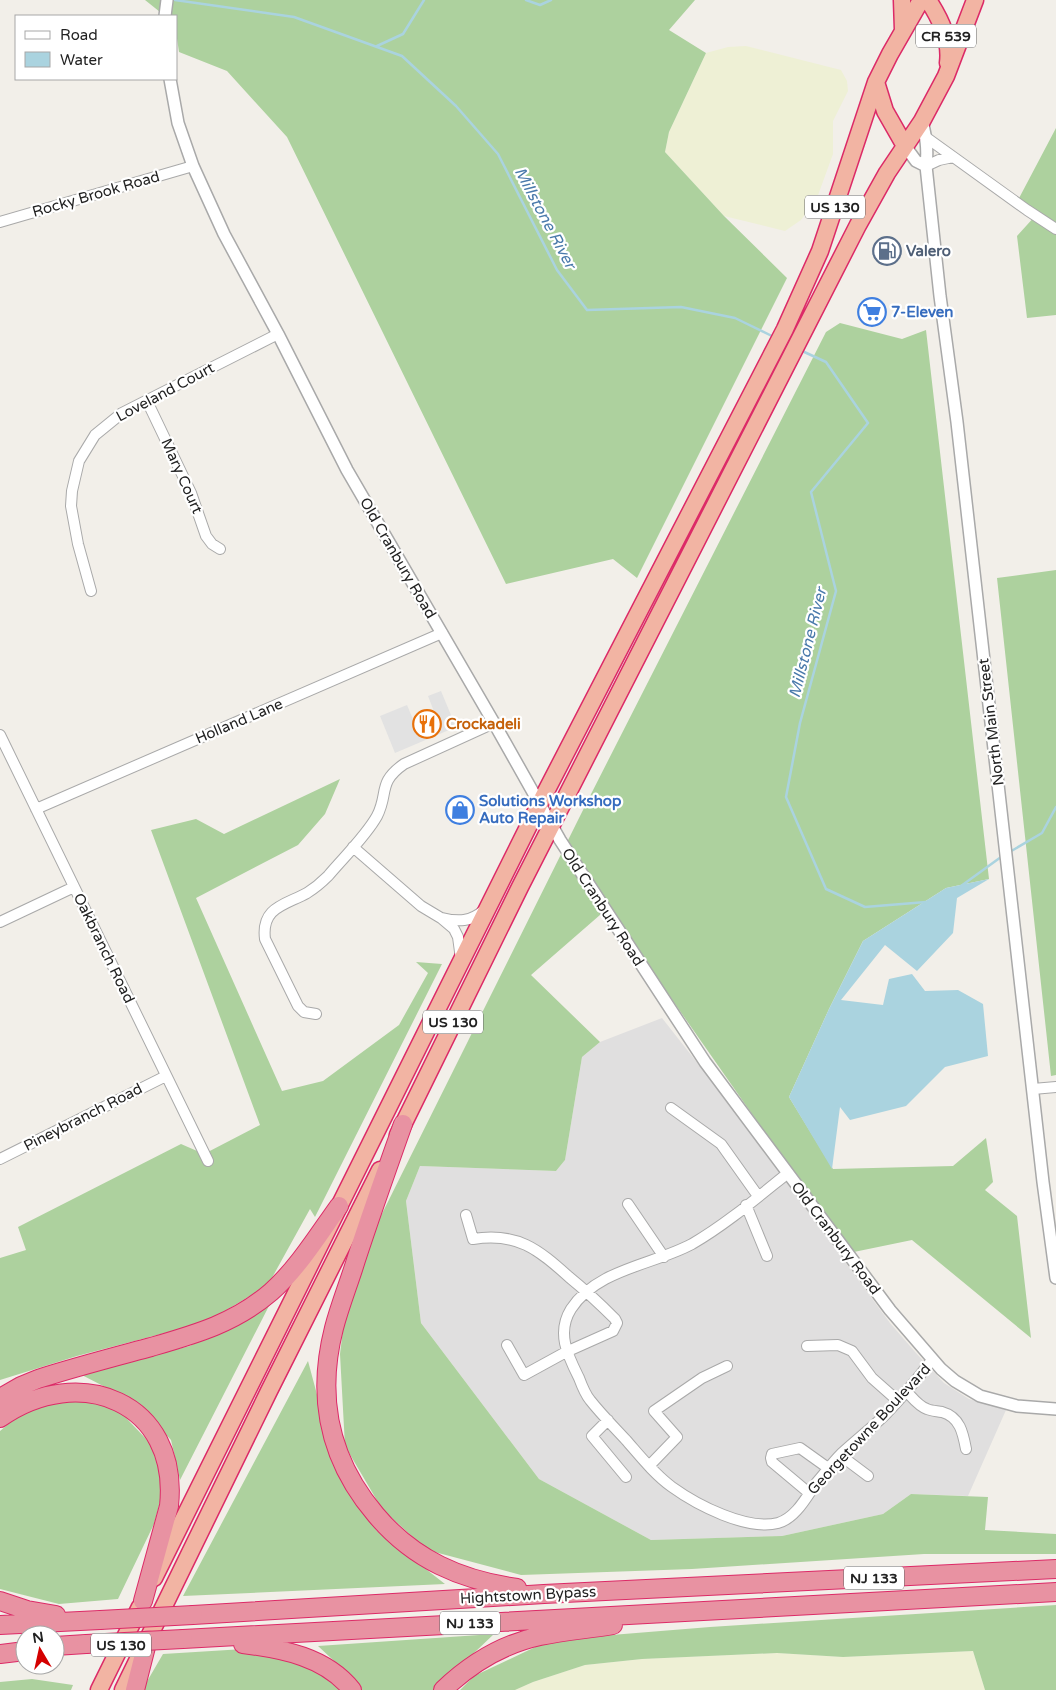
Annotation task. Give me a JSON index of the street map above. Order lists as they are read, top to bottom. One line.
{"streets":{"highway":["CR 539","US 130","NJ 133","Hightstown Bypass"],"street":["Rocky Brook Road","Loveland Court","Mary Court","Old Cranbury Road","Holland Lane","North Main Street","Oakbranch Road","Pineybranch Road","Georgetowne Boulevard"]},"crossings":[["CR 539","US 130"],["Rocky Brook Road","Old Cranbury Road"],["US 130","Old Cranbury Road"],["US 130","North Main Street"],["Loveland Court","Mary Court"],["Loveland Court","Old Cranbury Road"],["Old Cranbury Road","Holland Lane"],["Old Cranbury Road","Georgetowne Boulevard"],["Holland Lane","Oakbranch Road"],["Oakbranch Road","Pineybranch Road"]],"water":["Millstone River"],"places":{"fuel station":["Valero"],"supermarket":["7-Eleven"],"restaurant":["Crockadeli"],"shop":["Solutions Workshop Auto Repair"]},"legend":["Road","Water"],"north":"top"}
